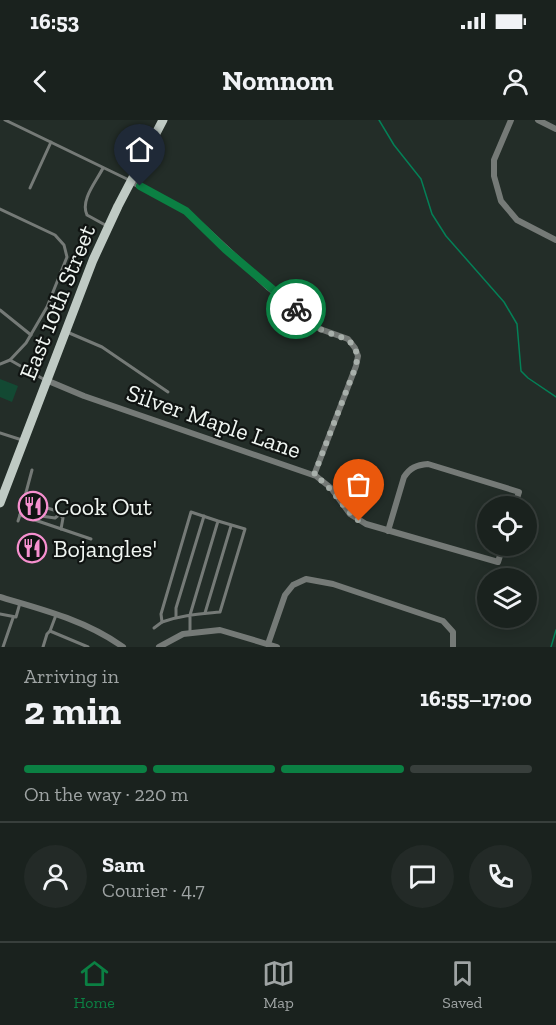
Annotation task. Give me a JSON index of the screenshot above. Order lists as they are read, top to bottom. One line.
{"streets":{"main road":["East 10th Street"],"street":["Silver Maple Lane"]},"crossings":[["East 10th Street","Silver Maple Lane"]],"places":{"restaurant":["Cook Out","Bojangles'"]},"page":{"status":"16:53","header":"Nomnom","heading":["2 min","Arriving in","16:55–17:00"],"panel":["Sam","Courier · 4.7"],"bar":"On the way · 220 m","tabs":["Home","Map","Saved"]}}
